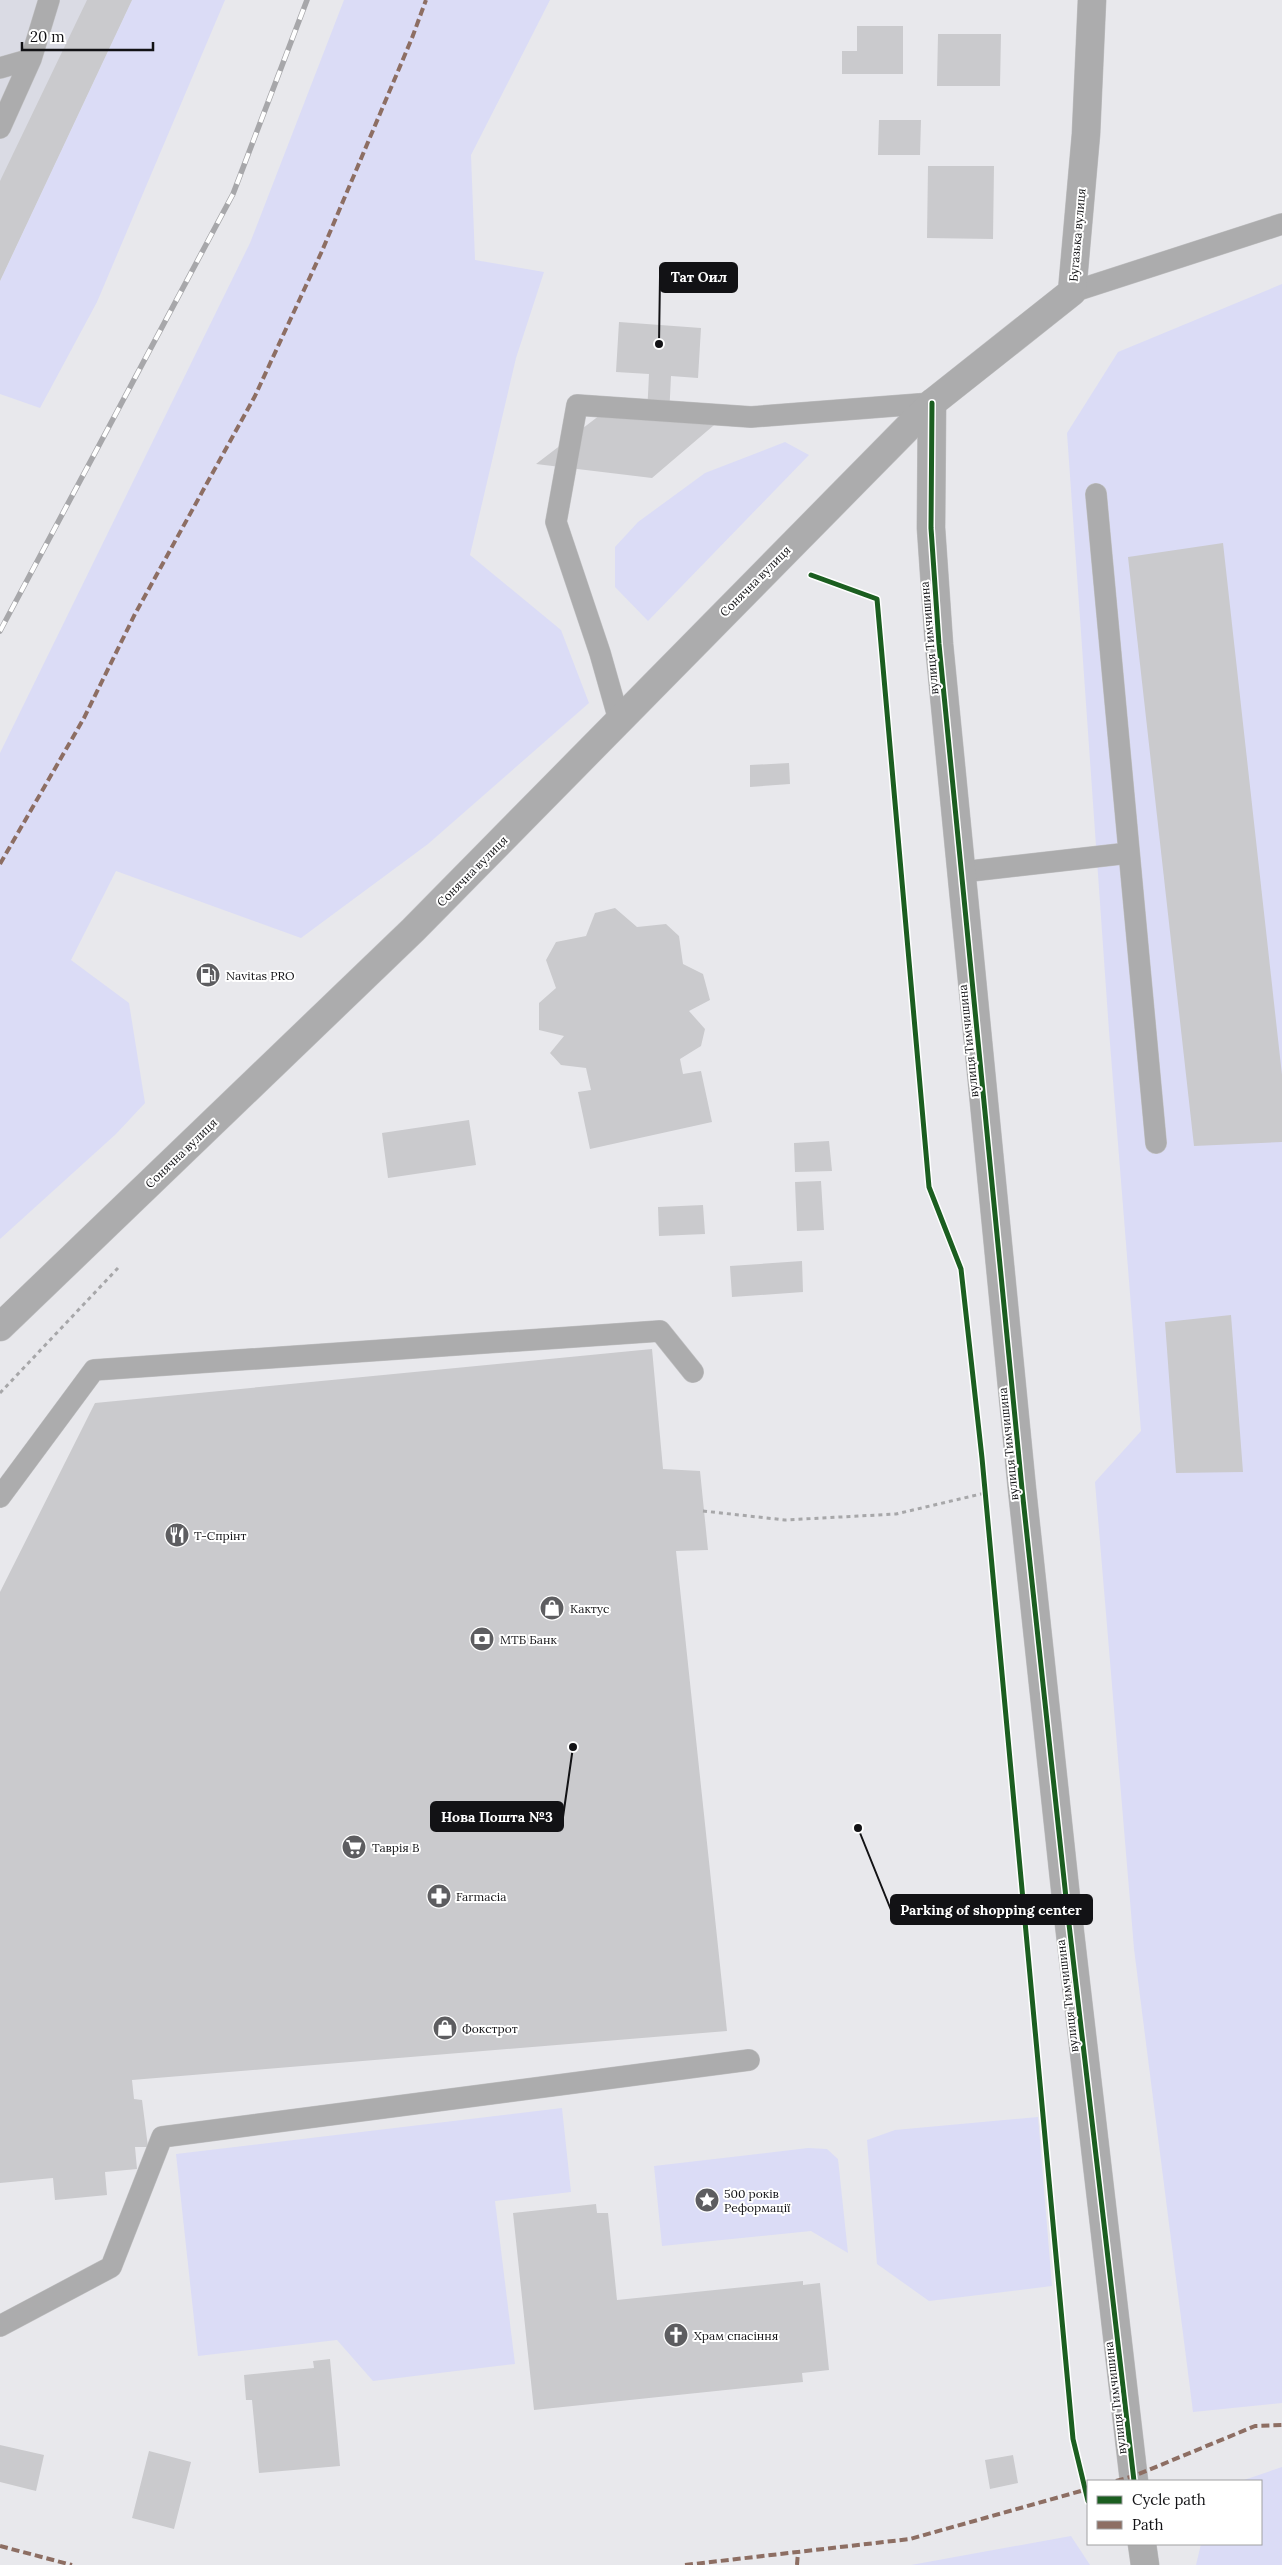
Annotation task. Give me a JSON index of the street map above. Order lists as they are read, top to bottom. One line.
{"streets":{"street":["Бугазька вулиця","Сонячна вулиця","вулиця Тимчишина"]},"crossings":[["Бугазька вулиця","Сонячна вулиця"],["Бугазька вулиця","вулиця Тимчишина"],["Сонячна вулиця","вулиця Тимчишина"]],"places":{"other":["Тат Оил","Нова Пошта №3","Parking of shopping center"],"fuel station":["Navitas PRO"],"restaurant":["Т-Спрінт"],"shop":["Кактус","Фокстрот"],"bank":["МТБ Банк"],"supermarket":["Таврія В"],"pharmacy":["Farmacia"],"place":["500 років Реформації"],"church":["Храм спасіння"]},"legend":["Cycle path","Path"],"scale_bar":"20 m"}
